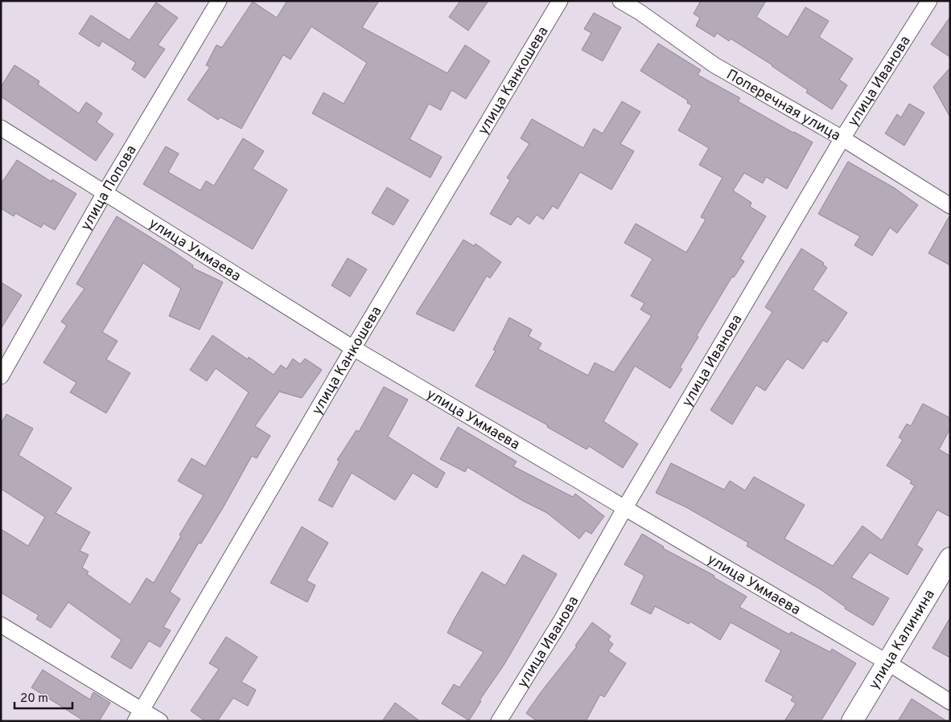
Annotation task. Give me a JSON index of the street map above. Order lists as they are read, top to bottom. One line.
{"streets":{"street":["улица Канкошева","улица Иванова","Поперечная улица","улица Попова","улица Уммаева","улица Калинина"]},"crossings":[["улица Канкошева","улица Уммаева"],["улица Иванова","Поперечная улица"],["улица Иванова","улица Уммаева"],["улица Попова","улица Уммаева"],["улица Уммаева","улица Калинина"]],"scale_bar":"20 m"}
